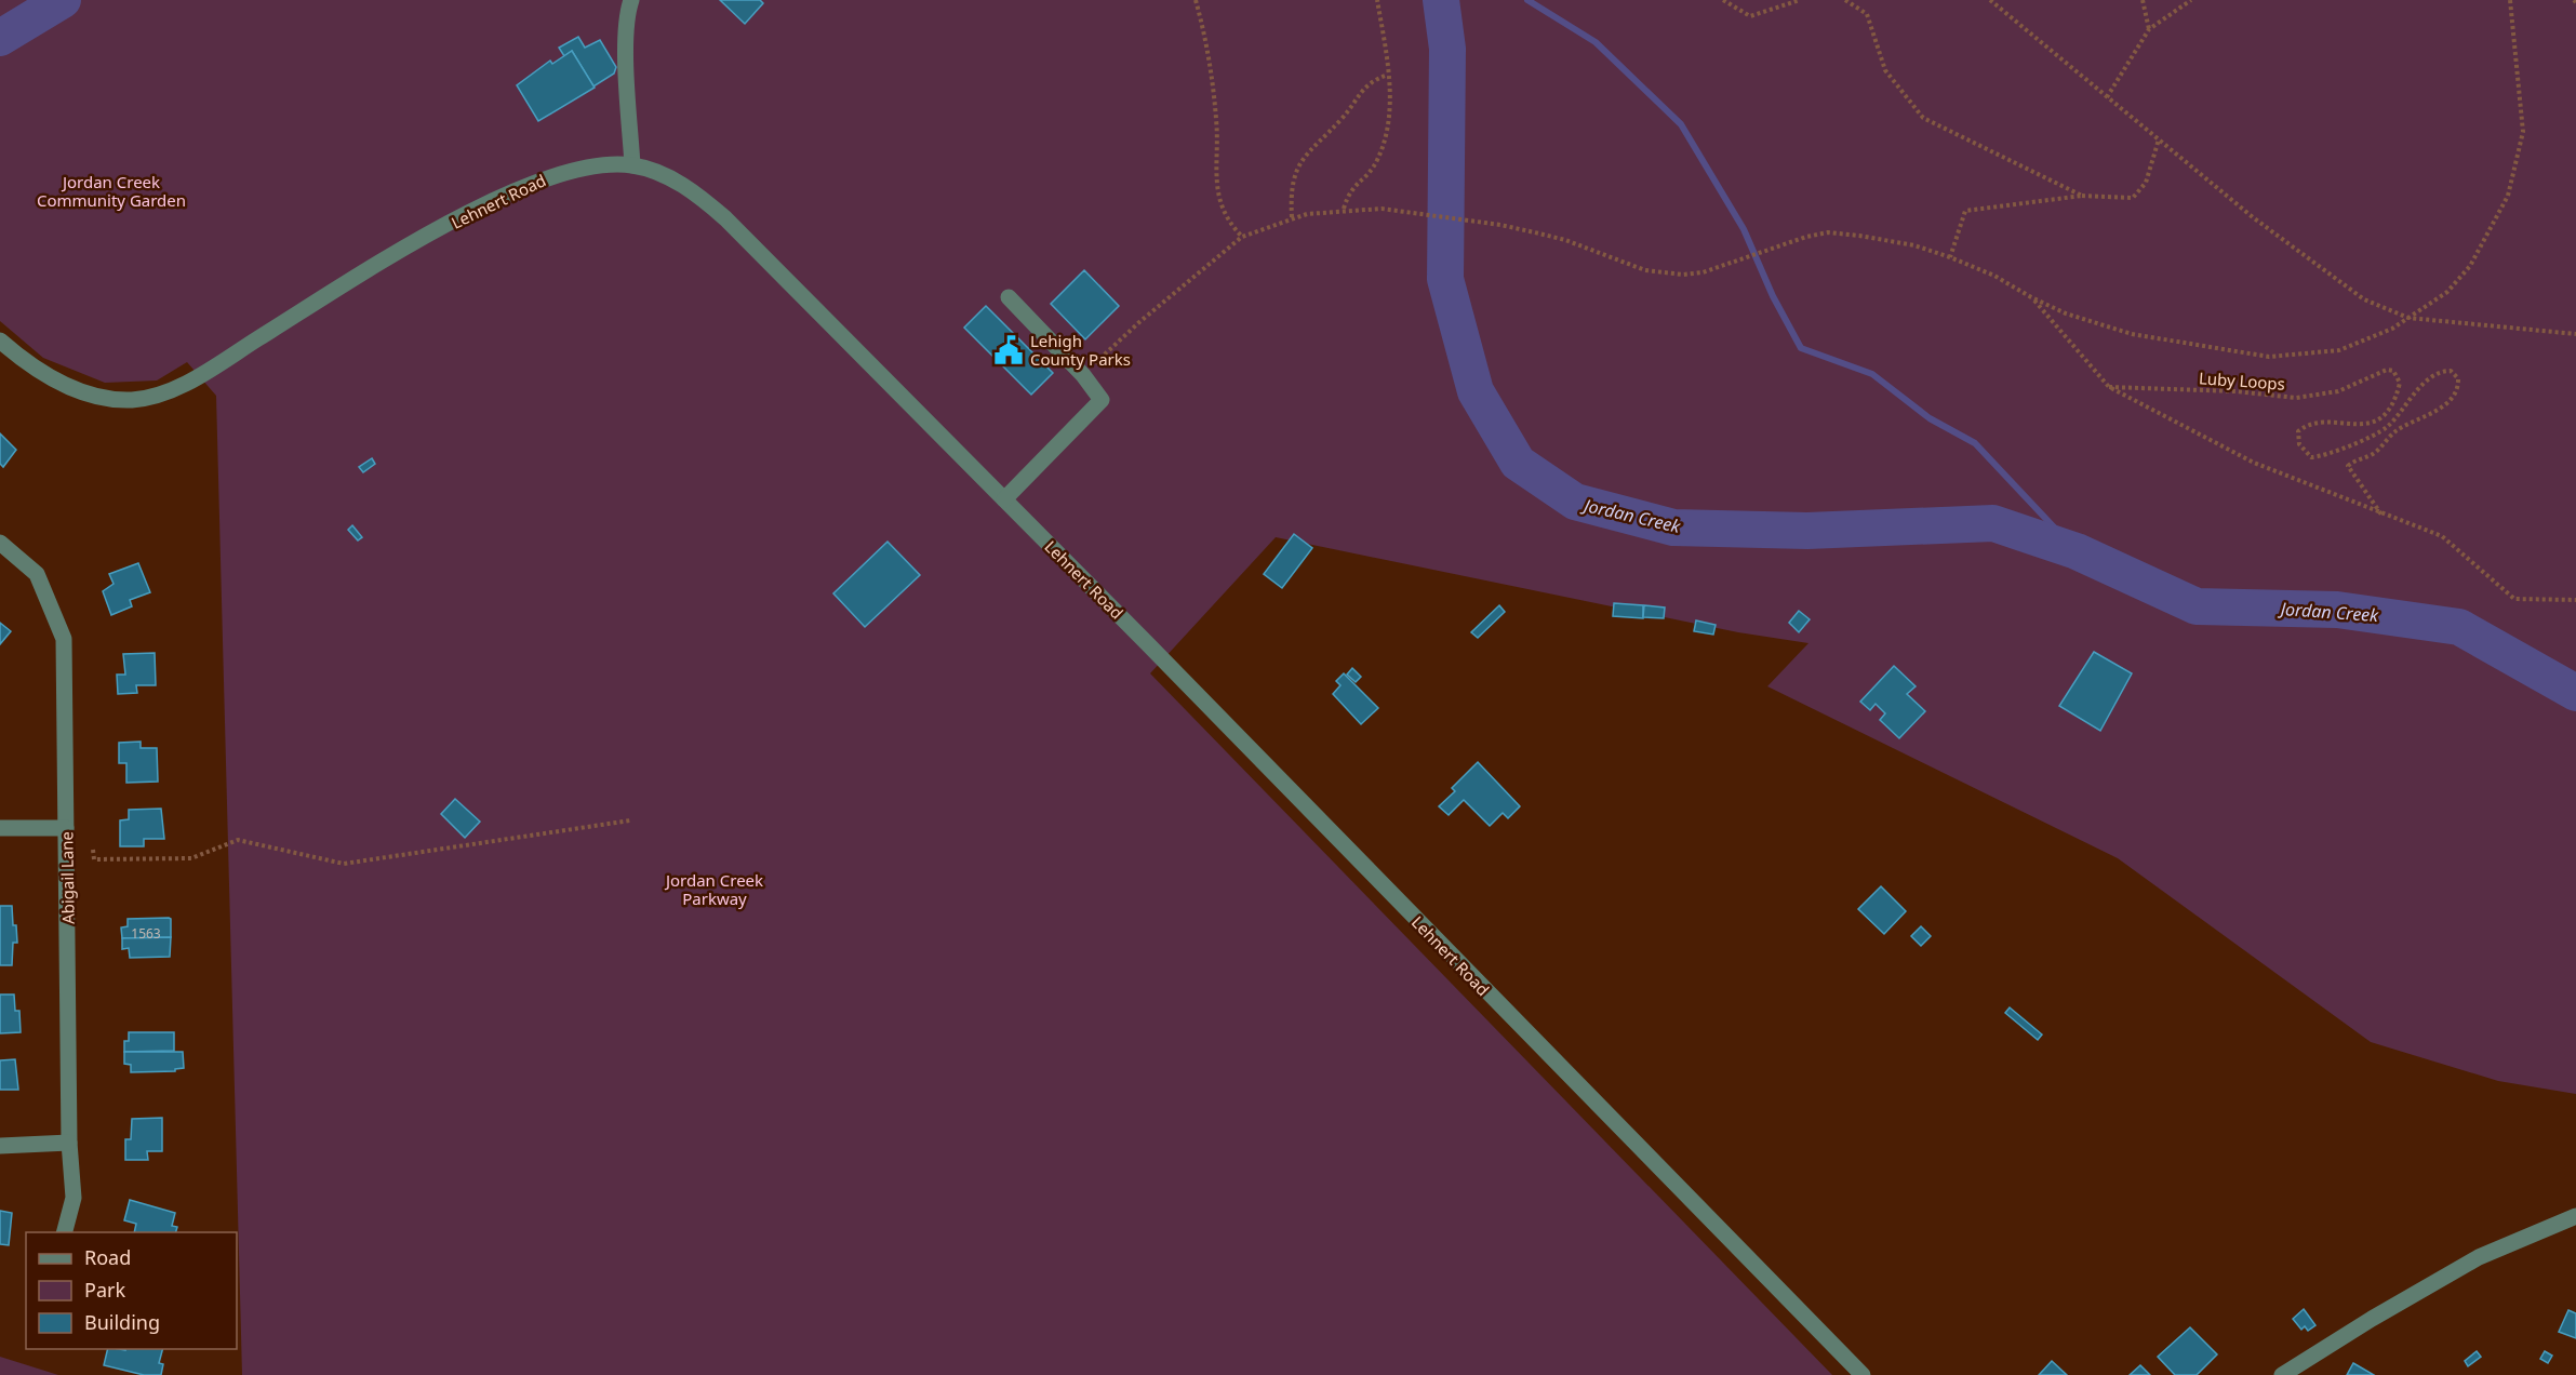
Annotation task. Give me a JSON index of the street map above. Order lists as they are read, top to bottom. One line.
{"streets":{"street":["Lehnert Road","Abigail Lane"],"path":["Luby Loops"]},"water":["Jordan Creek"],"parks":["Jordan Creek Community Garden","Jordan Creek Parkway"],"places":{"public building":["Lehigh County Parks"]},"house_numbers":["1563"],"legend":["Road","Park","Building"]}
